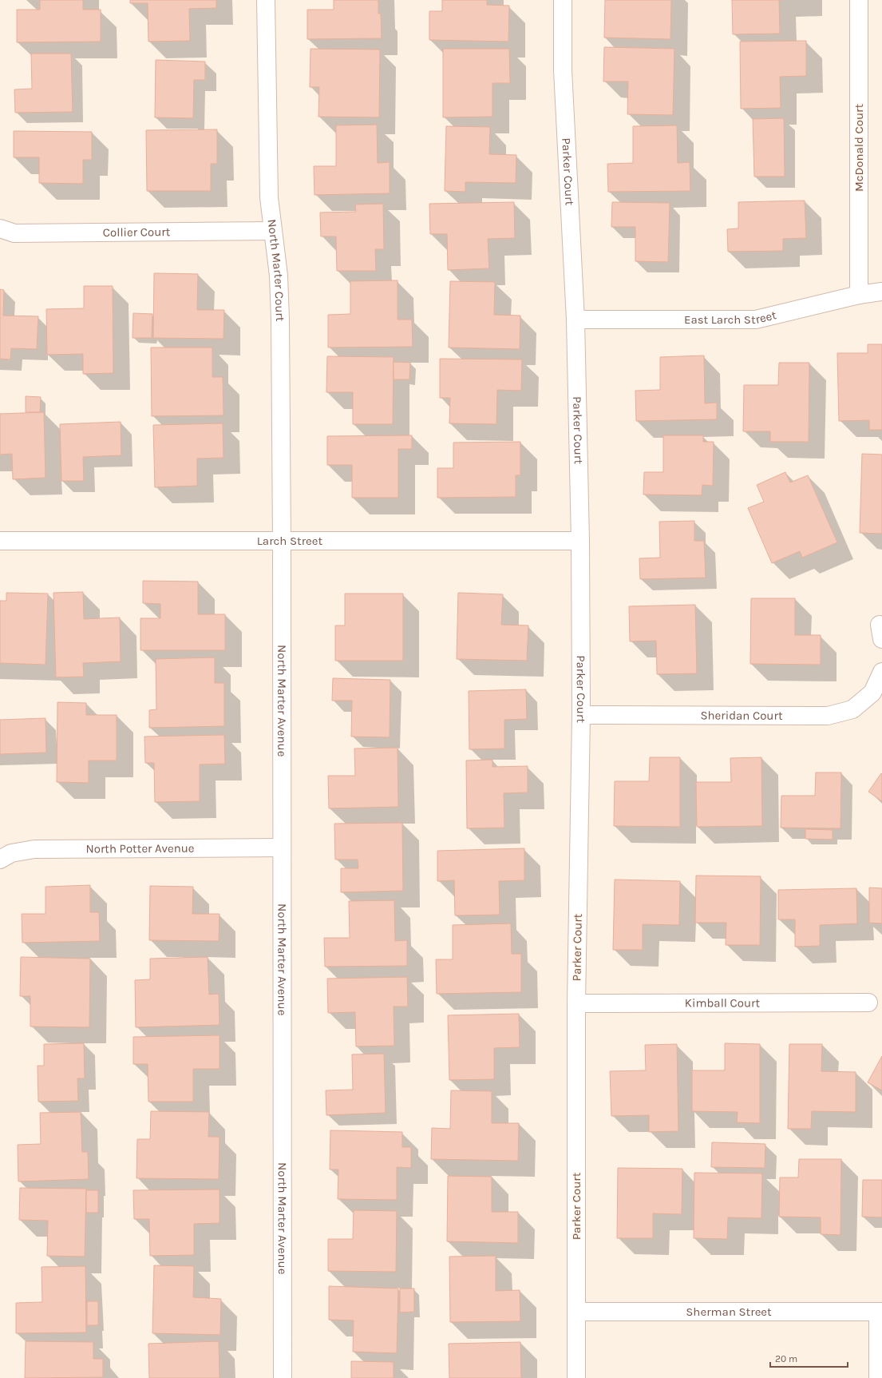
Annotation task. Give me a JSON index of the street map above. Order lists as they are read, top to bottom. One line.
{"streets":{"street":["McDonald Court","Parker Court","Collier Court","North Marter Court","East Larch Street","Larch Street","North Marter Avenue","Sheridan Court","North Potter Avenue","Kimball Court","Sherman Street"]},"crossings":[["McDonald Court","East Larch Street"],["Parker Court","East Larch Street"],["Parker Court","Larch Street"],["Parker Court","Sheridan Court"],["Parker Court","Kimball Court"],["Parker Court","Sherman Street"],["Collier Court","North Marter Court"],["North Marter Court","Larch Street"],["North Marter Court","North Marter Avenue"],["Larch Street","North Marter Avenue"],["North Marter Avenue","North Potter Avenue"]],"scale_bar":"20 m"}
